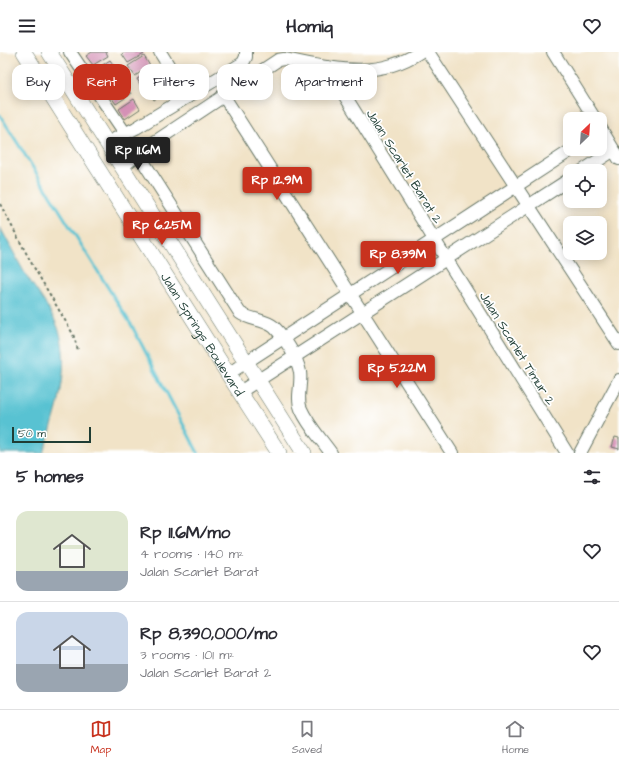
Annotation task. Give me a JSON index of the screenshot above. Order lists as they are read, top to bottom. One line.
{"streets":{"main road":["Jalan Springs Boulevard"],"street":["Jalan Scarlet Barat 2","Jalan Scarlet Timur 2"]},"crossings":[["Jalan Scarlet Barat 2","Jalan Scarlet Timur 2"]],"scale_bar":"50 m","north":"top right","page":{"header":"Homiq","chip":["Buy","Rent","Filters","New","Apartment"],"price":["Rp 11.6M","Rp 12.9M","Rp 6.25M","Rp 8.39M","Rp 5.22M"],"scale":"50 m","heading":"5 homes","list":[{"name":"Rp 11.6M/mo","note":"4 rooms · 140 m² · Jalan Scarlet Barat"},{"name":"Rp 8,390,000/mo","note":"3 rooms · 101 m² · Jalan Scarlet Barat 2"}],"tabs":["Map","Saved","Home"]}}
